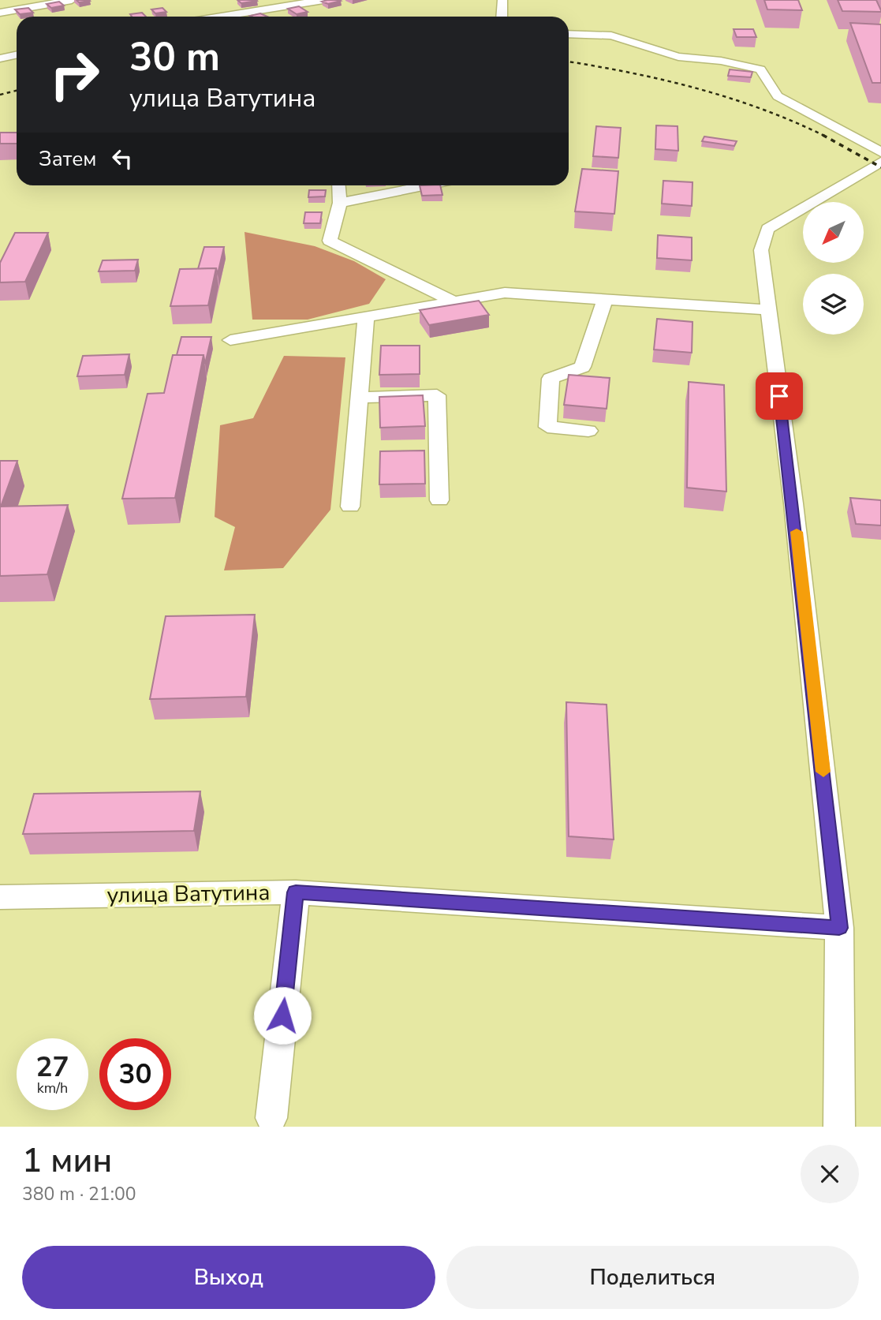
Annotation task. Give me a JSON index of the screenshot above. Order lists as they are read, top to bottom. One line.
{"streets":{"street":["улица Ватутина"]},"north":"bottom left","page":{"turn":["30 m","улица Ватутина"],"then":"Затем","speed":"27 km/h","limit":"30","heading":["1 мин","380 m · 21:00"],"buttons":["Выход","Поделиться"]}}
